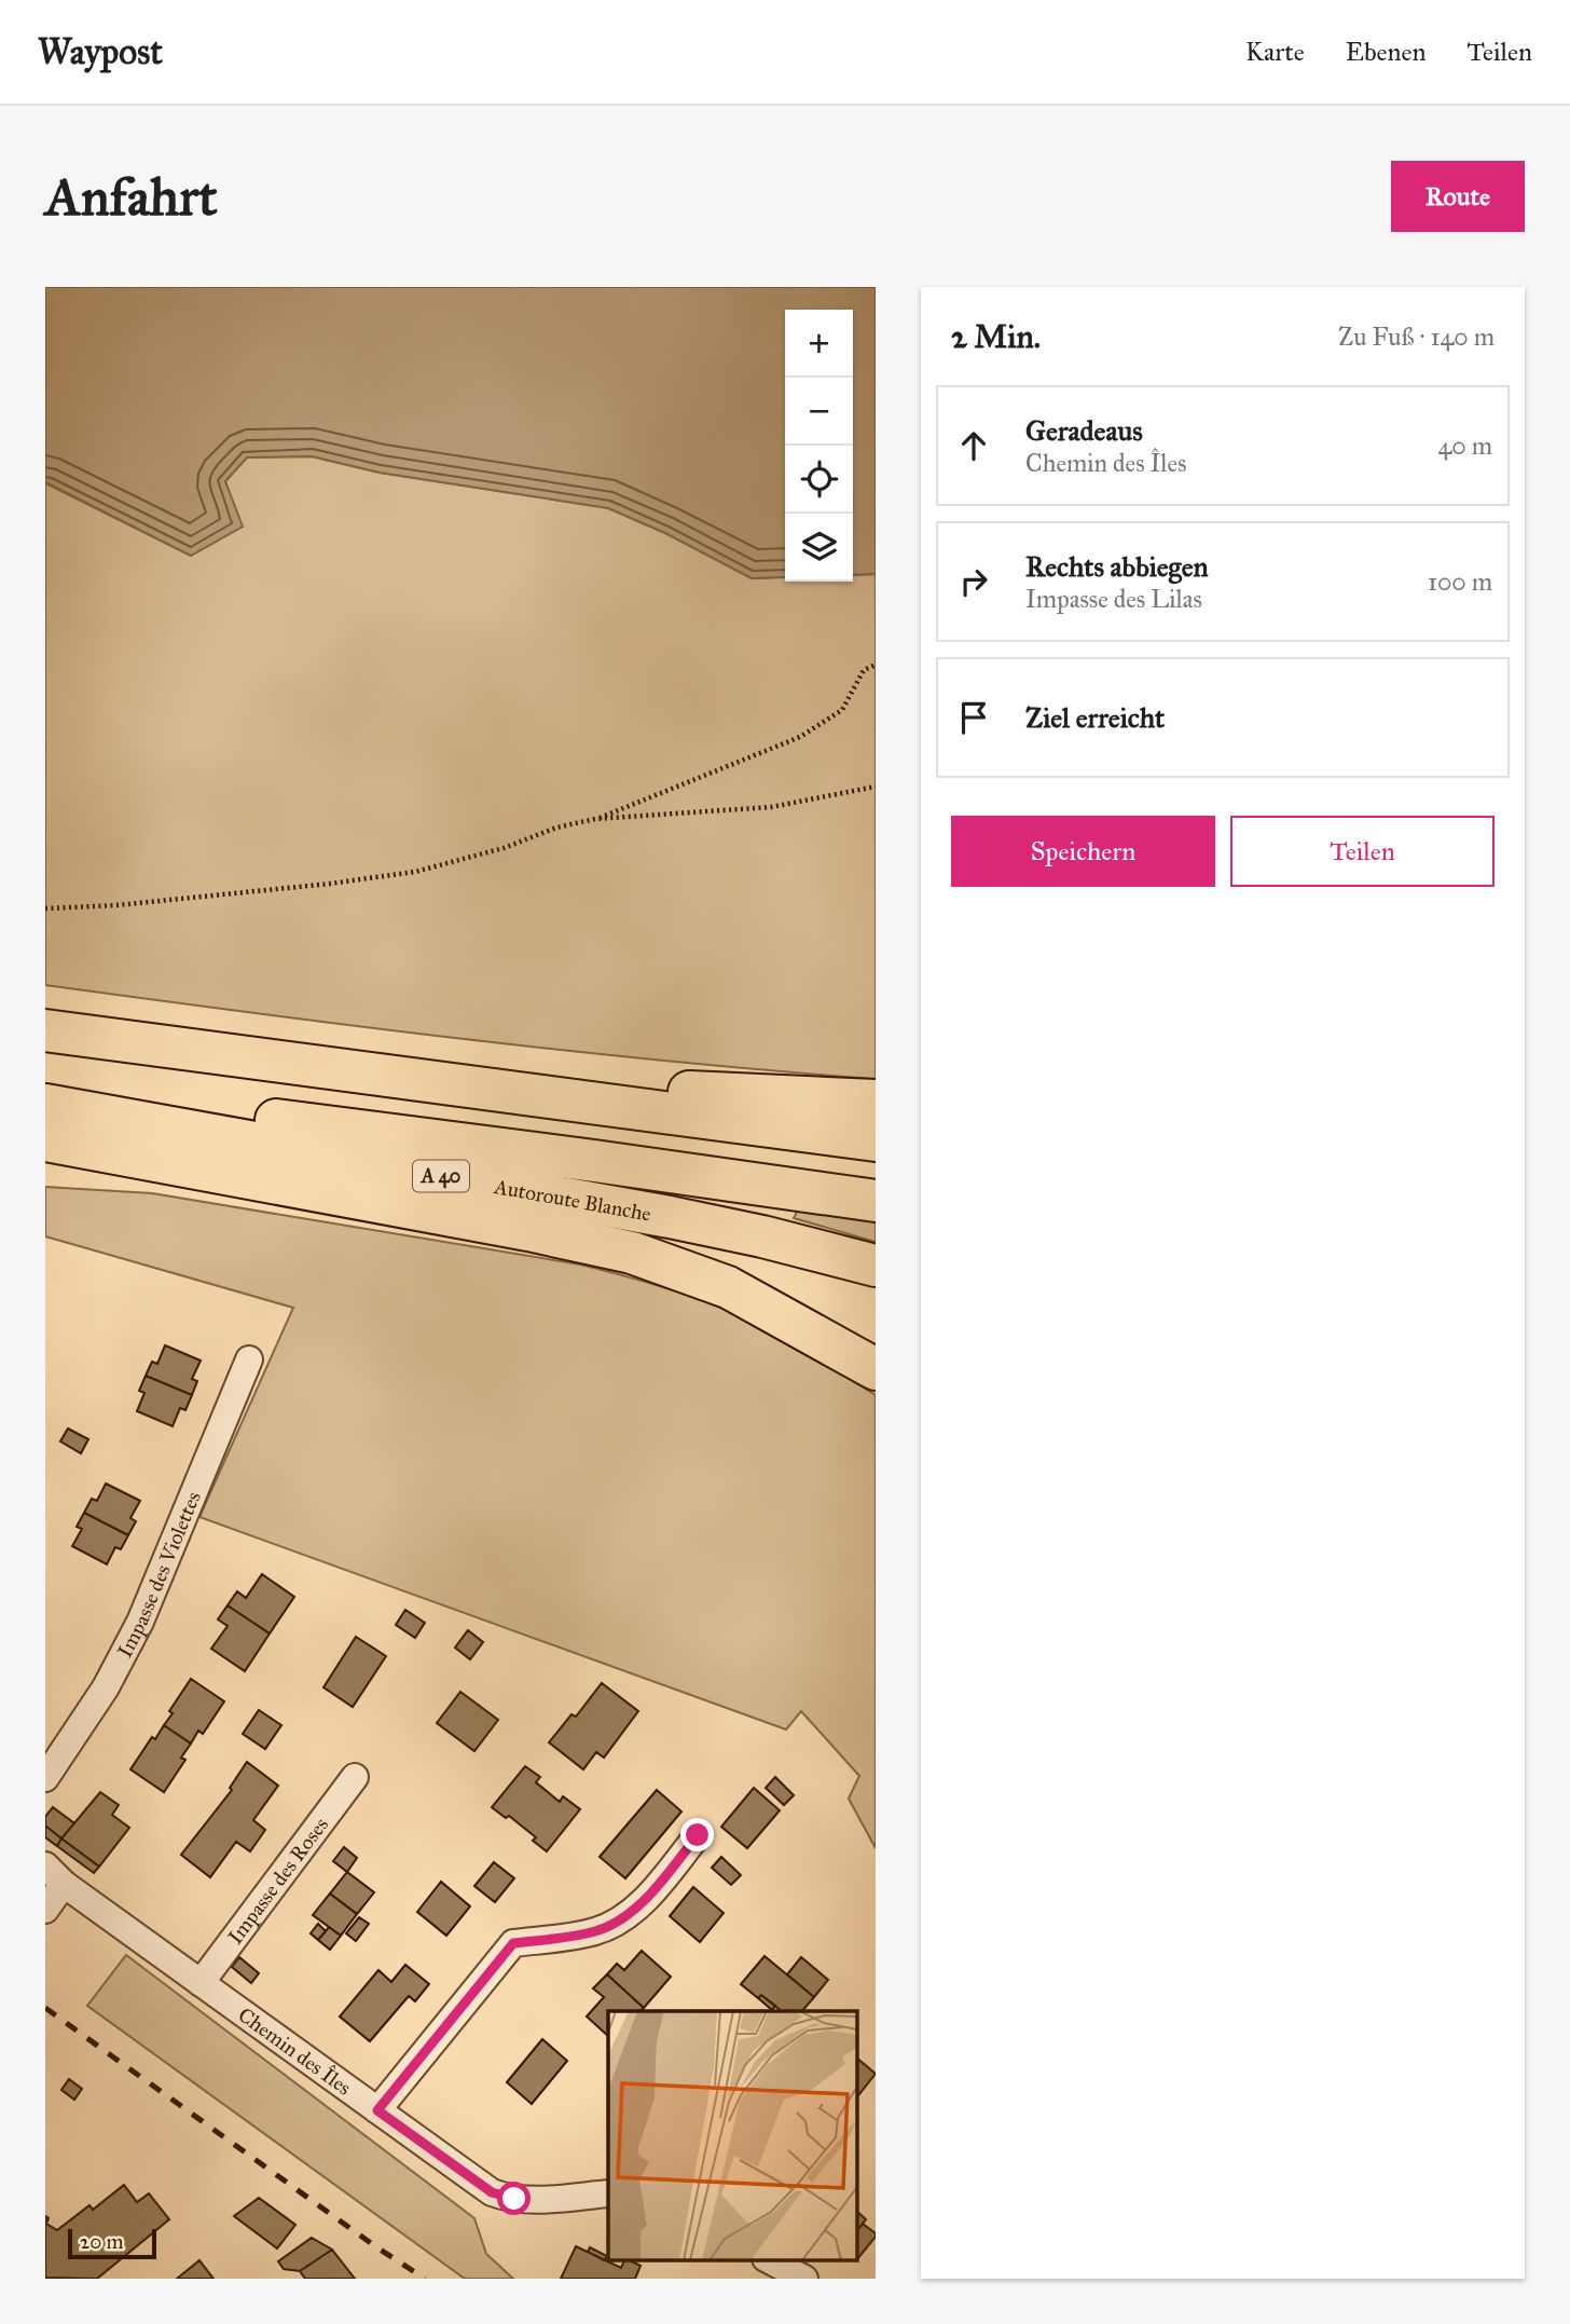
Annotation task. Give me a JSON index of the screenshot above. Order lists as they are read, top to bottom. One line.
{"streets":{"highway":["A 40","Autoroute Blanche"],"street":["Impasse des Violettes","Impasse des Roses","Chemin des Îles"]},"crossings":[["Impasse des Roses","Chemin des Îles"]],"scale_bar":"20 m","page":{"header":"Waypost","nav":["Karte","Ebenen","Teilen"],"buttons":["Route",["Speichern","Teilen"]],"title":"Anfahrt","heading":["2 Min.","Zu Fuß · 140 m"],"map_buttons":["+","−"],"list":[["Geradeaus","Chemin des Îles","40 m"],["Rechts abbiegen","Impasse des Lilas","100 m"],"Ziel erreicht"],"scale":"20 m"}}
